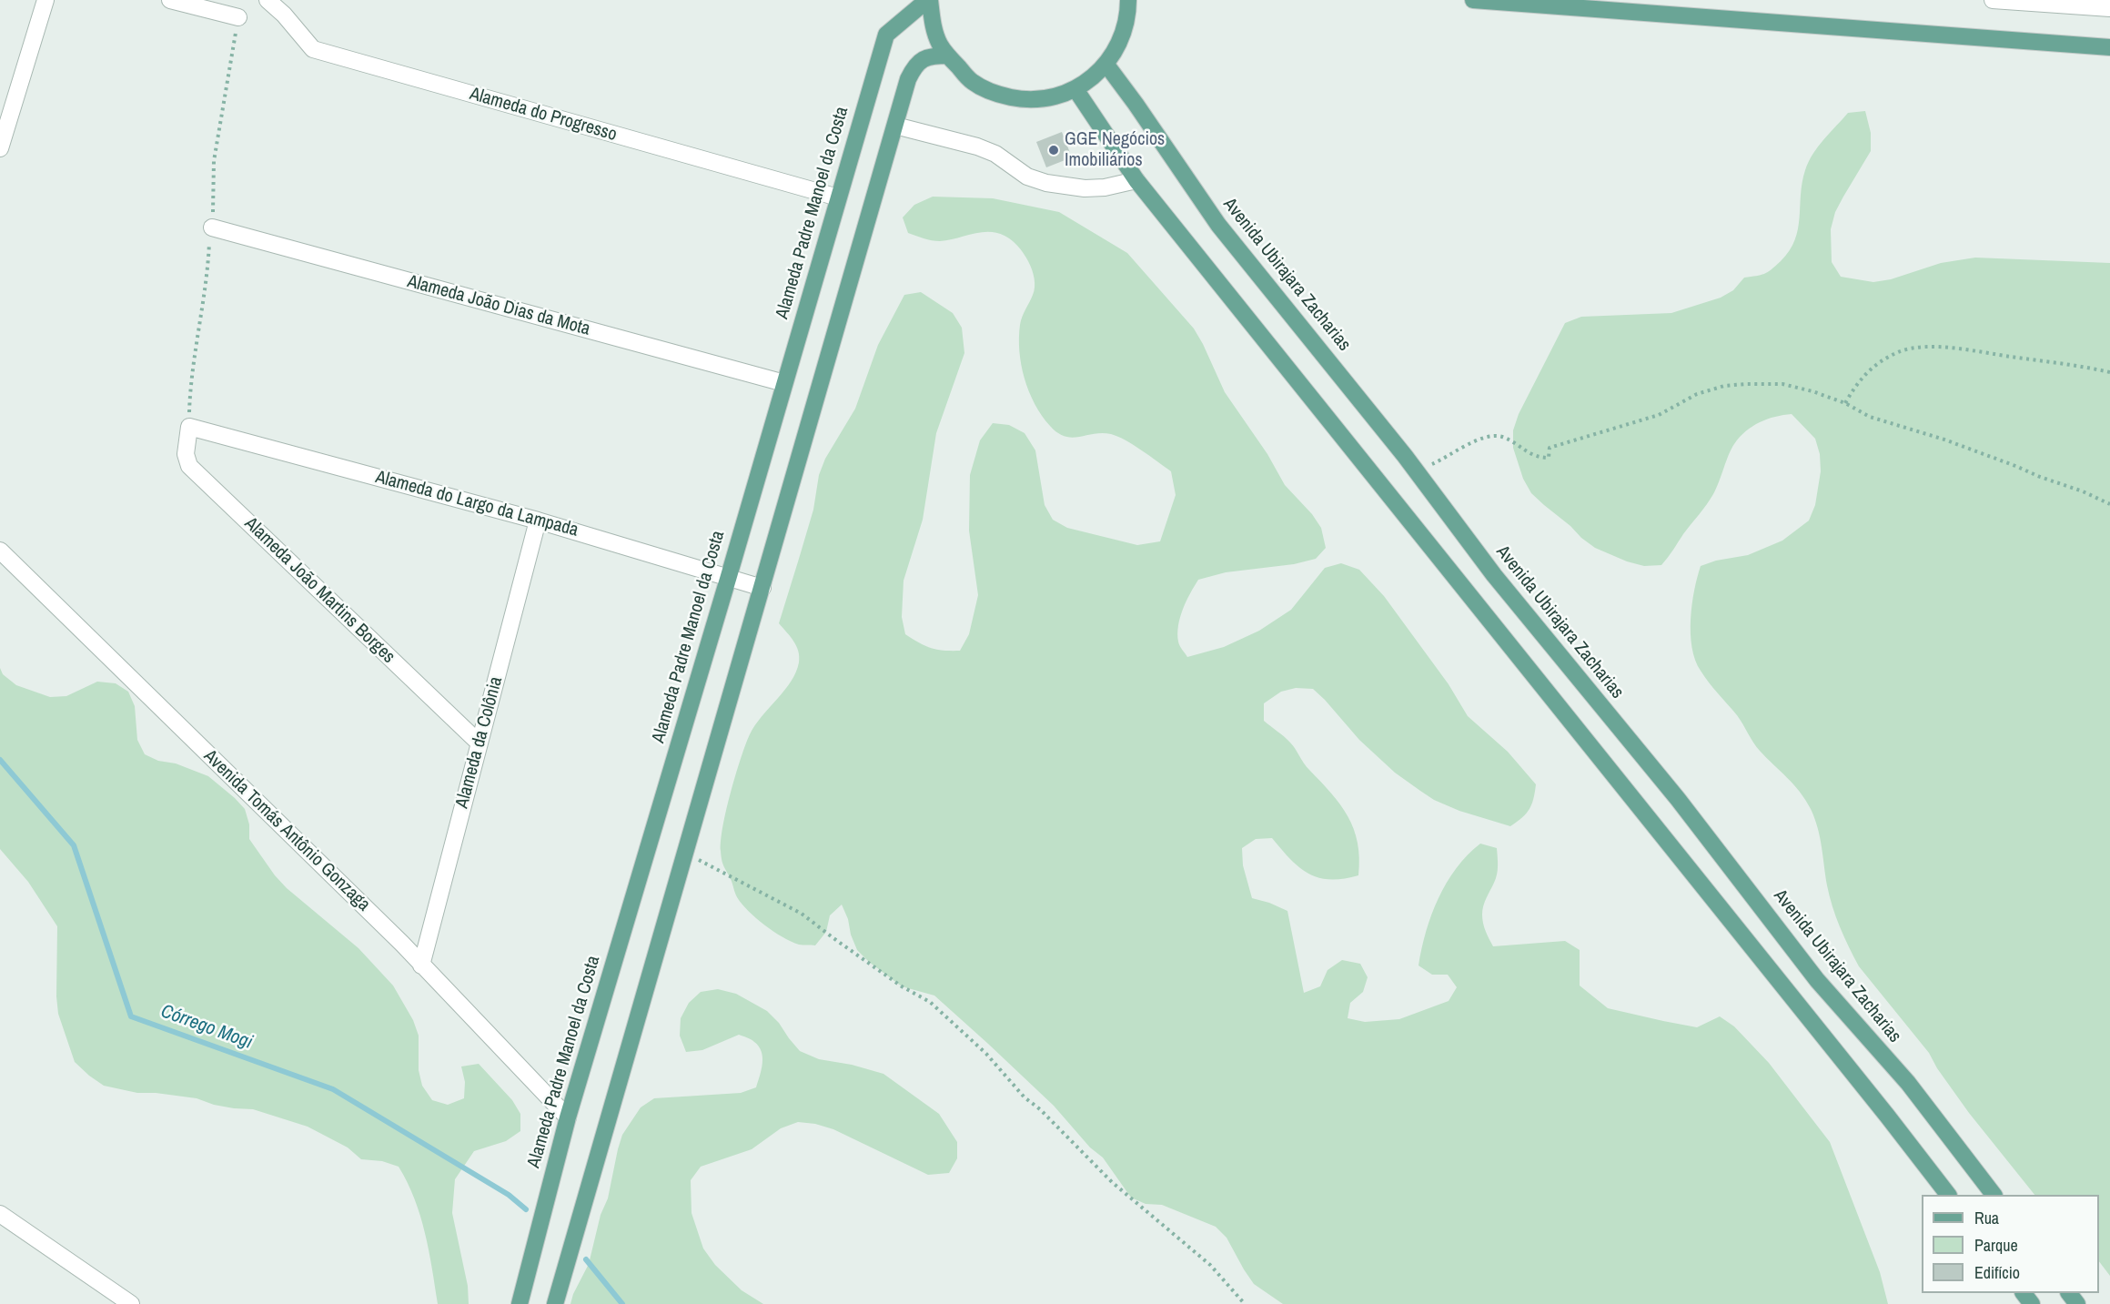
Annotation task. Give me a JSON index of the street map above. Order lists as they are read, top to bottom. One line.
{"streets":{"main road":["Alameda Padre Manoel da Costa","Avenida Ubirajara Zacharias"],"street":["Alameda do Progresso","Alameda João Dias da Mota","Alameda do Largo da Lampada","Alameda João Martins Borges","Alameda da Colônia","Avenida Tomás Antônio Gonzaga"]},"crossings":[["Alameda do Progresso","Alameda Padre Manoel da Costa"],["Alameda Padre Manoel da Costa","Alameda João Dias da Mota"],["Alameda Padre Manoel da Costa","Alameda do Largo da Lampada"],["Alameda Padre Manoel da Costa","Avenida Tomás Antônio Gonzaga"],["Alameda do Largo da Lampada","Alameda João Martins Borges"],["Alameda do Largo da Lampada","Alameda da Colônia"],["Alameda João Martins Borges","Alameda da Colônia"],["Alameda da Colônia","Avenida Tomás Antônio Gonzaga"]],"water":["Córrego Mogi"],"places":["GGE Negócios Imobiliários"],"legend":["Rua","Parque","Edifício"]}
